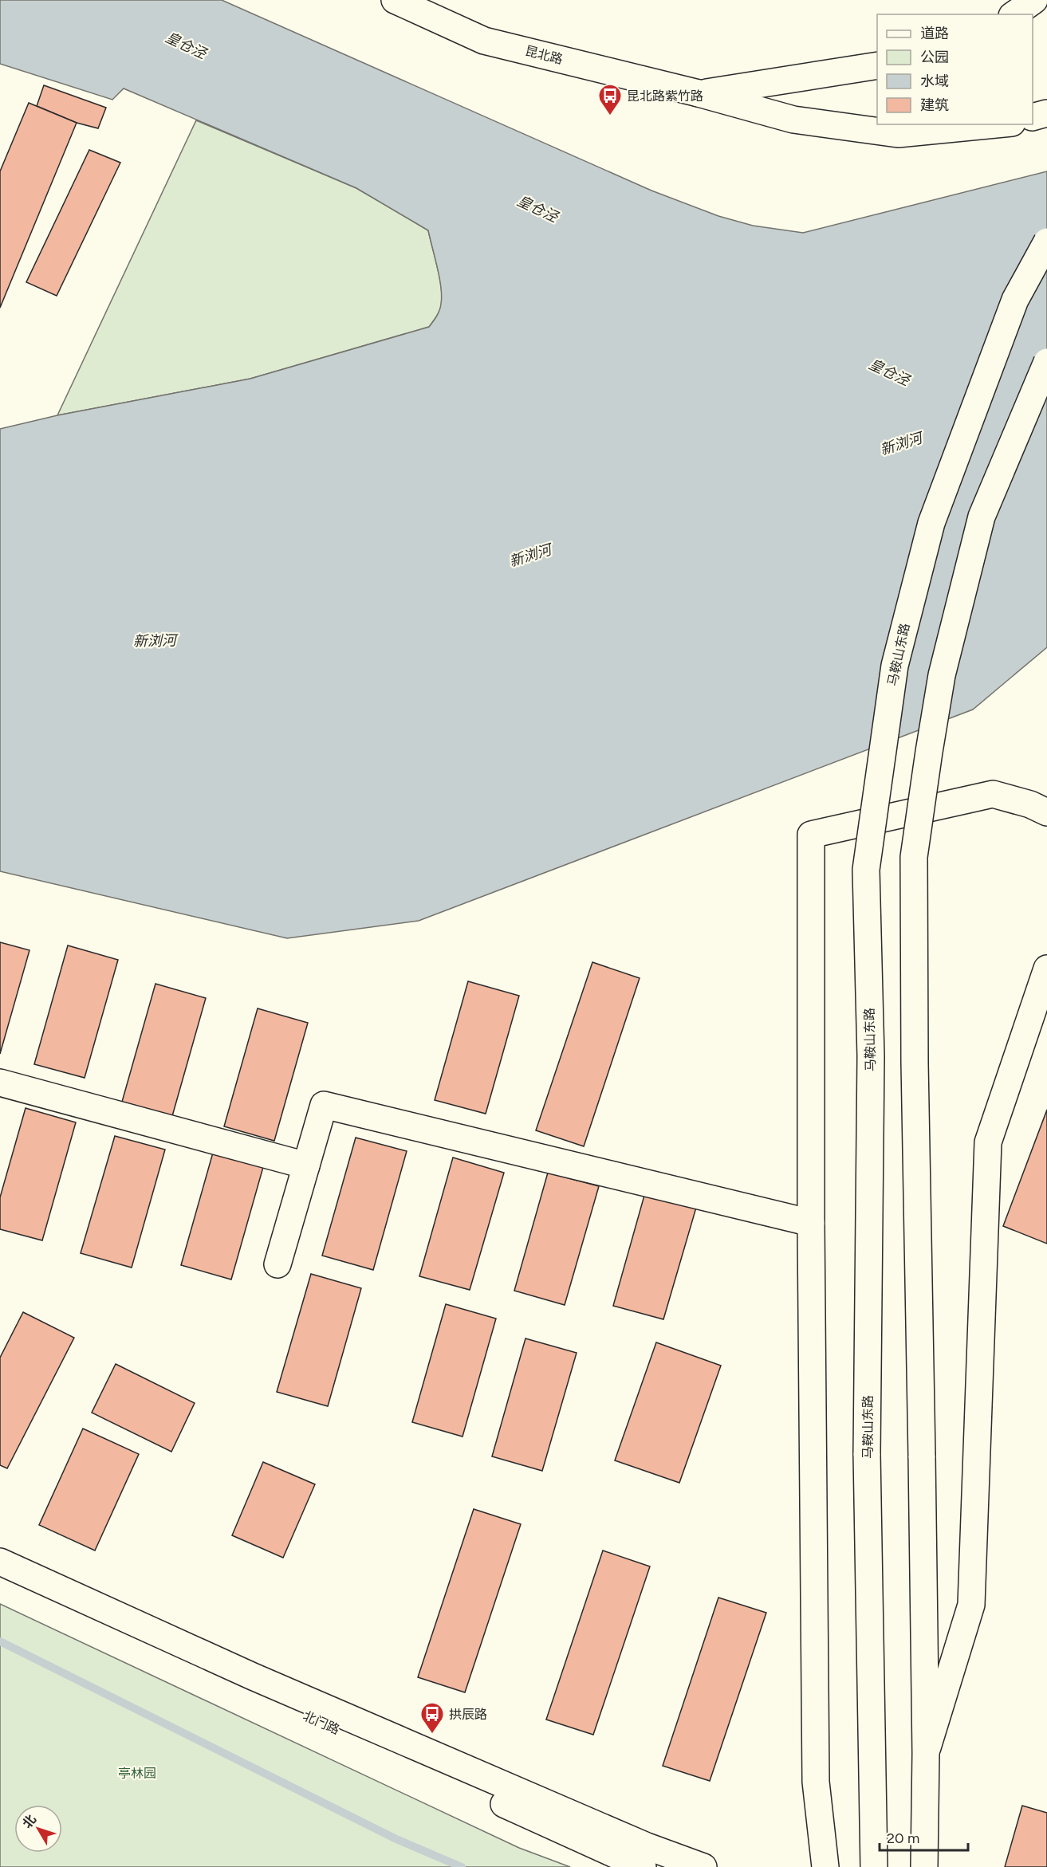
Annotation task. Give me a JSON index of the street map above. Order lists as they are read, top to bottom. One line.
{"streets":{"main road":["昆北路","马鞍山东路","北门路"]},"water":["皇仓泾","新浏河"],"parks":["亭林园"],"places":{"bus stop":["昆北路紫竹路","拱辰路"]},"legend":["道路","公园","水域","建筑"],"scale_bar":"20 m","north":"top left"}
